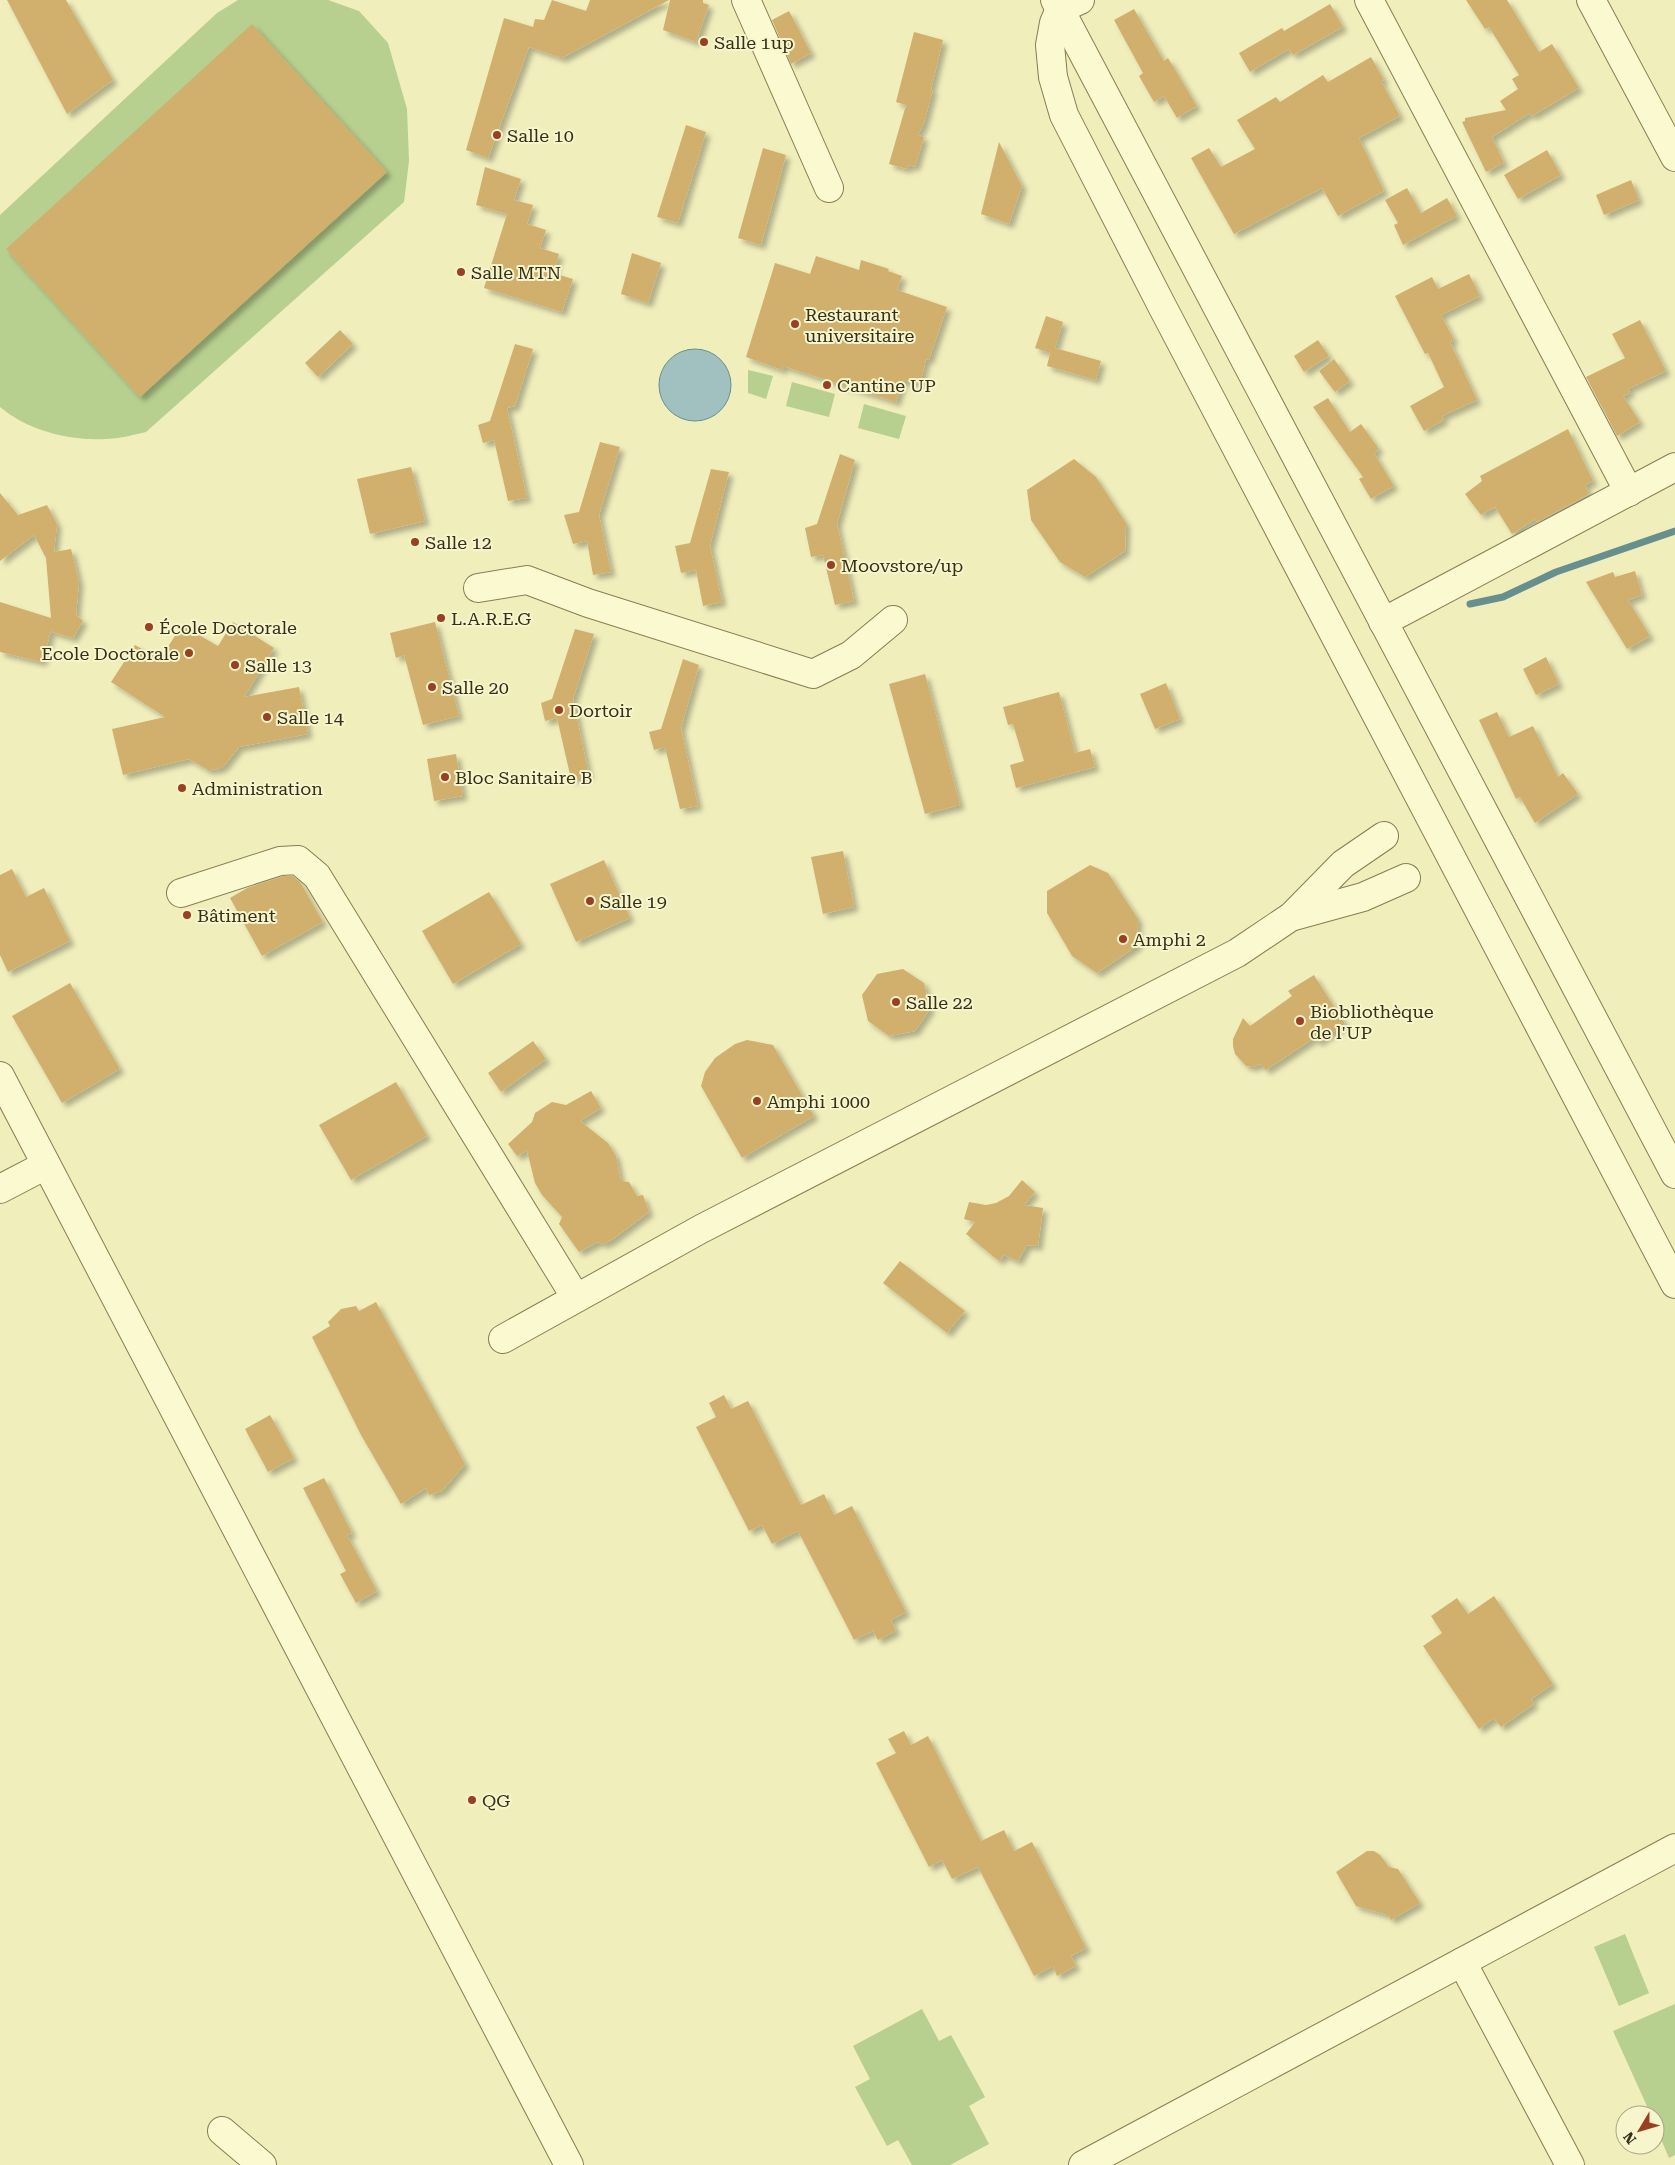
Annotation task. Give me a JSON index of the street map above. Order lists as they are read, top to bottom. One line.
{"places":["Salle 1up","Salle 10","Salle MTN","Restaurant universitaire","Cantine UP","Salle 12","Moovstore/up","L.A.R.E.G","École Doctorale","Ecole Doctorale","Salle 13","Salle 20","Dortoir","Salle 14","Bloc Sanitaire B","Administration","Salle 19","Bâtiment","Amphi 2","Salle 22","Biobliothèque de l'UP","Amphi 1000","QG"],"north":"bottom left"}
